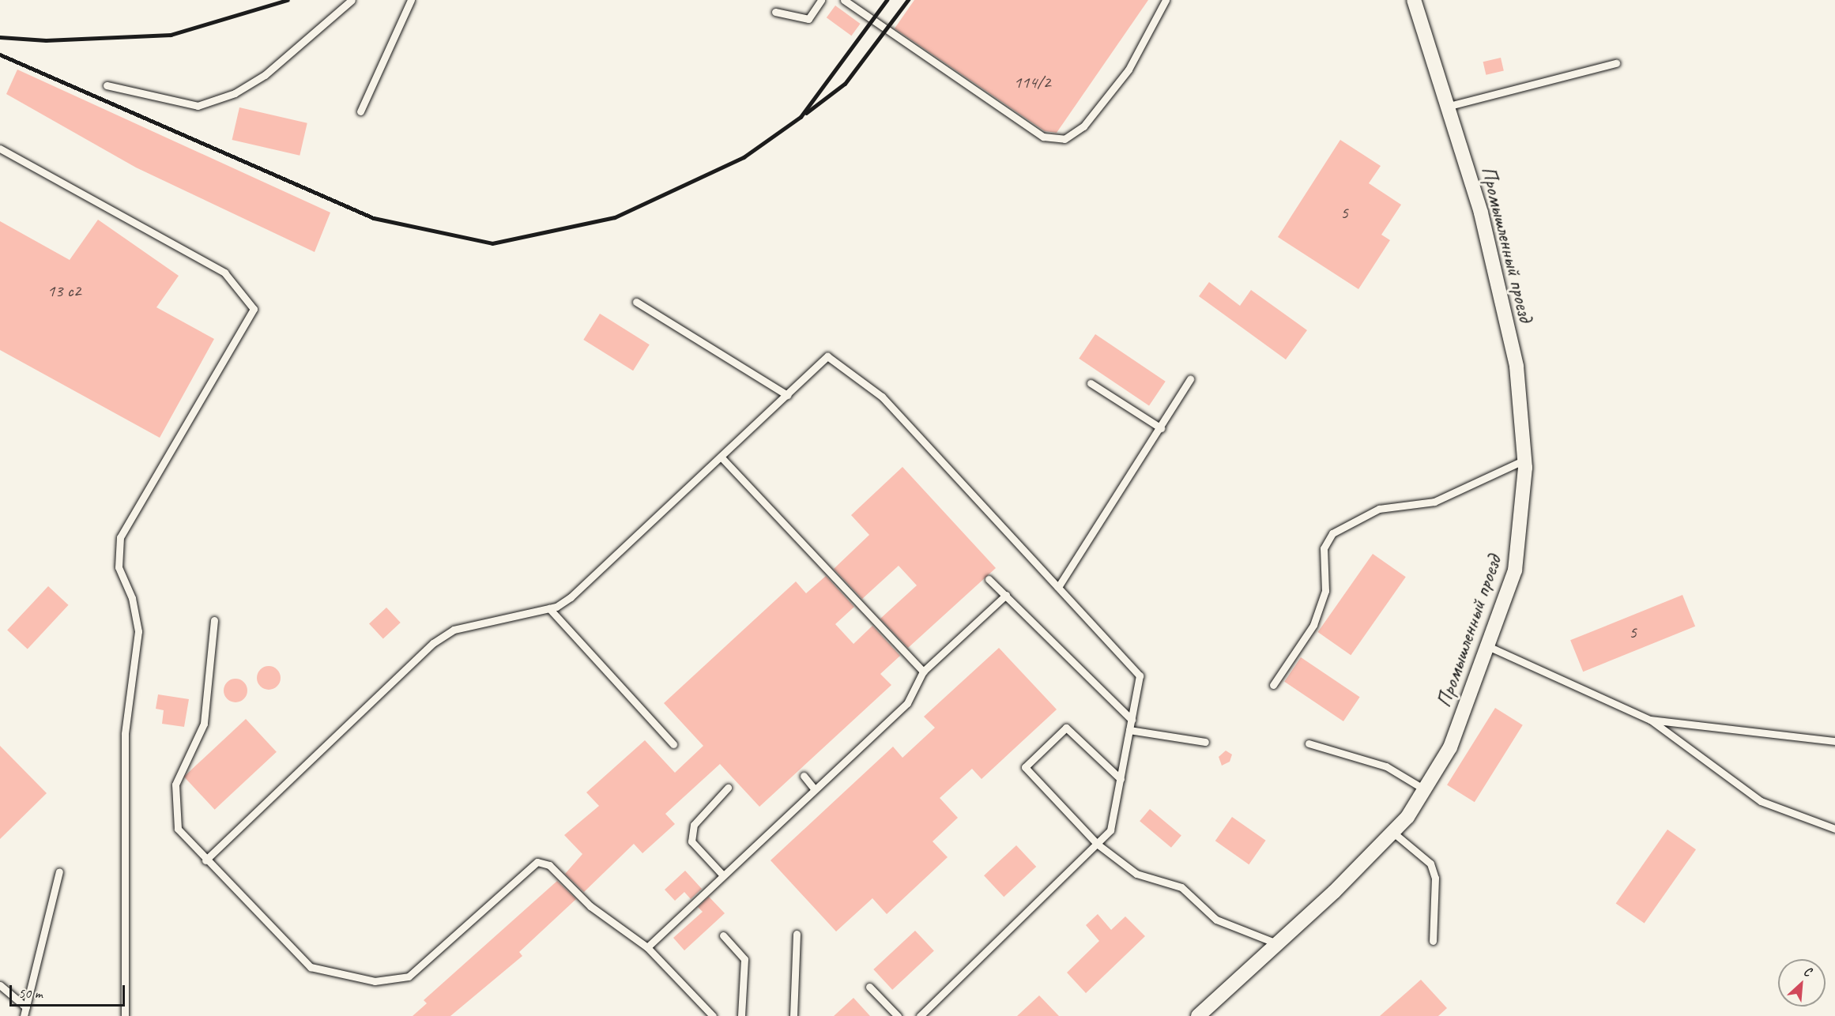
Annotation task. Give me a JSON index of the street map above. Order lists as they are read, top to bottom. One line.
{"streets":{"street":["Промышленный проезд"]},"house_numbers":["114/2","5","13 с2","5"],"scale_bar":"50 m","north":"top right"}
